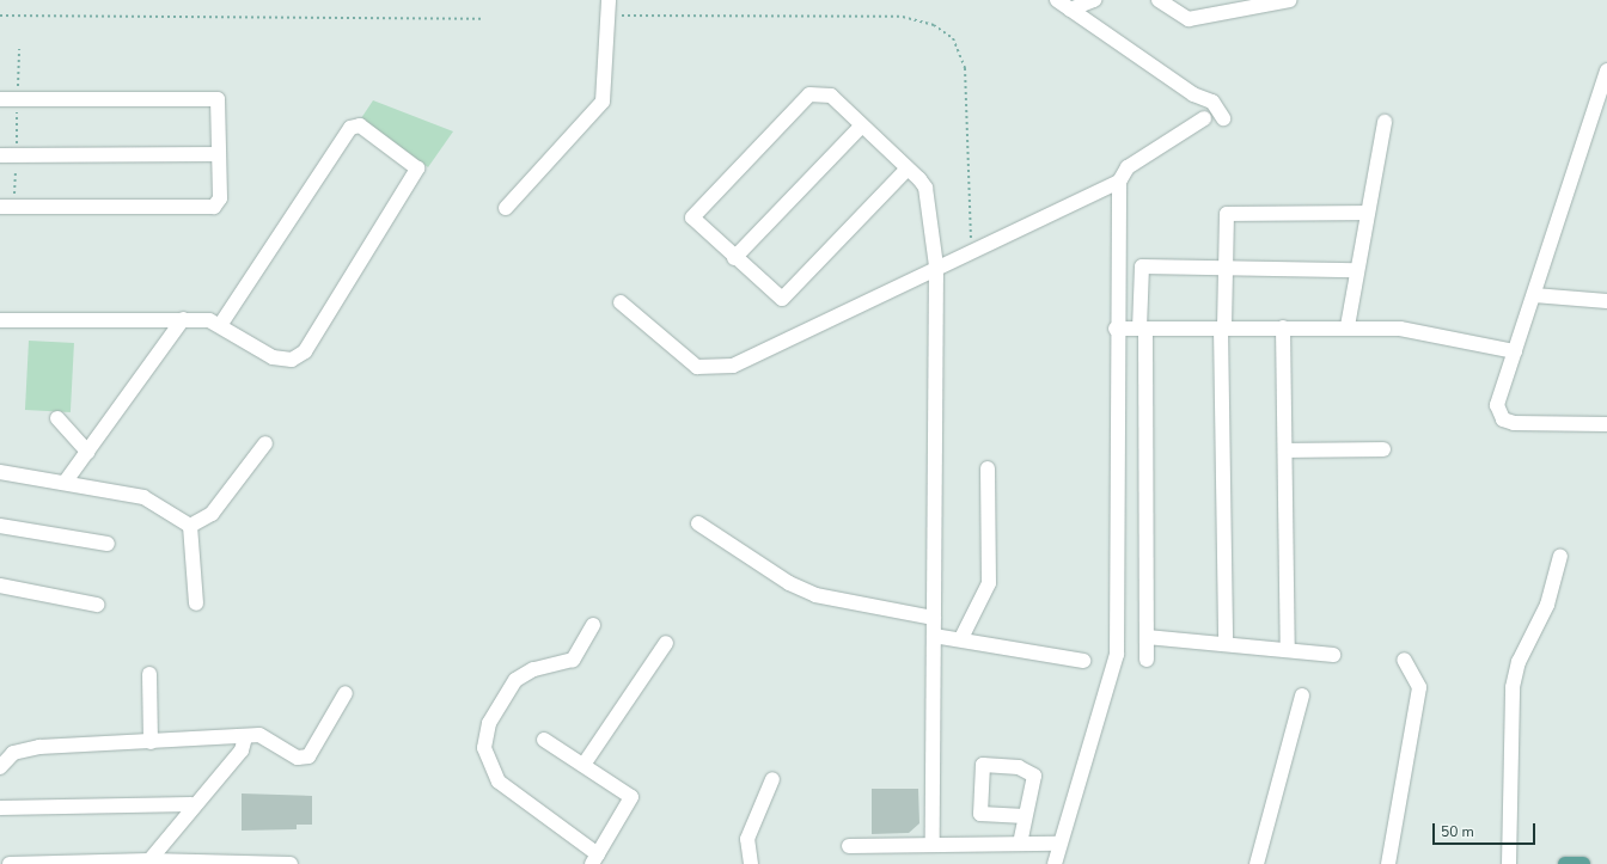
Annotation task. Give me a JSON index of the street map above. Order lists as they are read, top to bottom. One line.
{"scale_bar":"50 m"}
